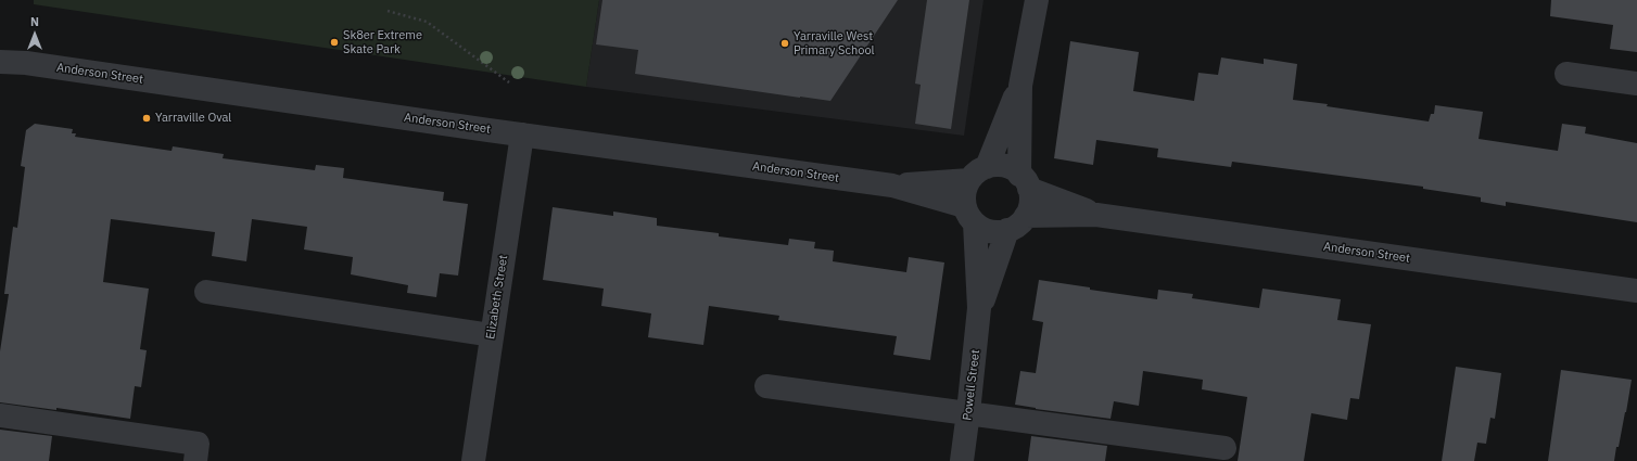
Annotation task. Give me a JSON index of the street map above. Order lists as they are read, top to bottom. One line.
{"streets":{"street":["Anderson Street","Elizabeth Street","Powell Street"]},"crossings":[["Anderson Street","Elizabeth Street"],["Anderson Street","Powell Street"]],"places":["Sk8er Extreme Skate Park","Yarraville West Primary School","Yarraville Oval"],"north":"top"}
